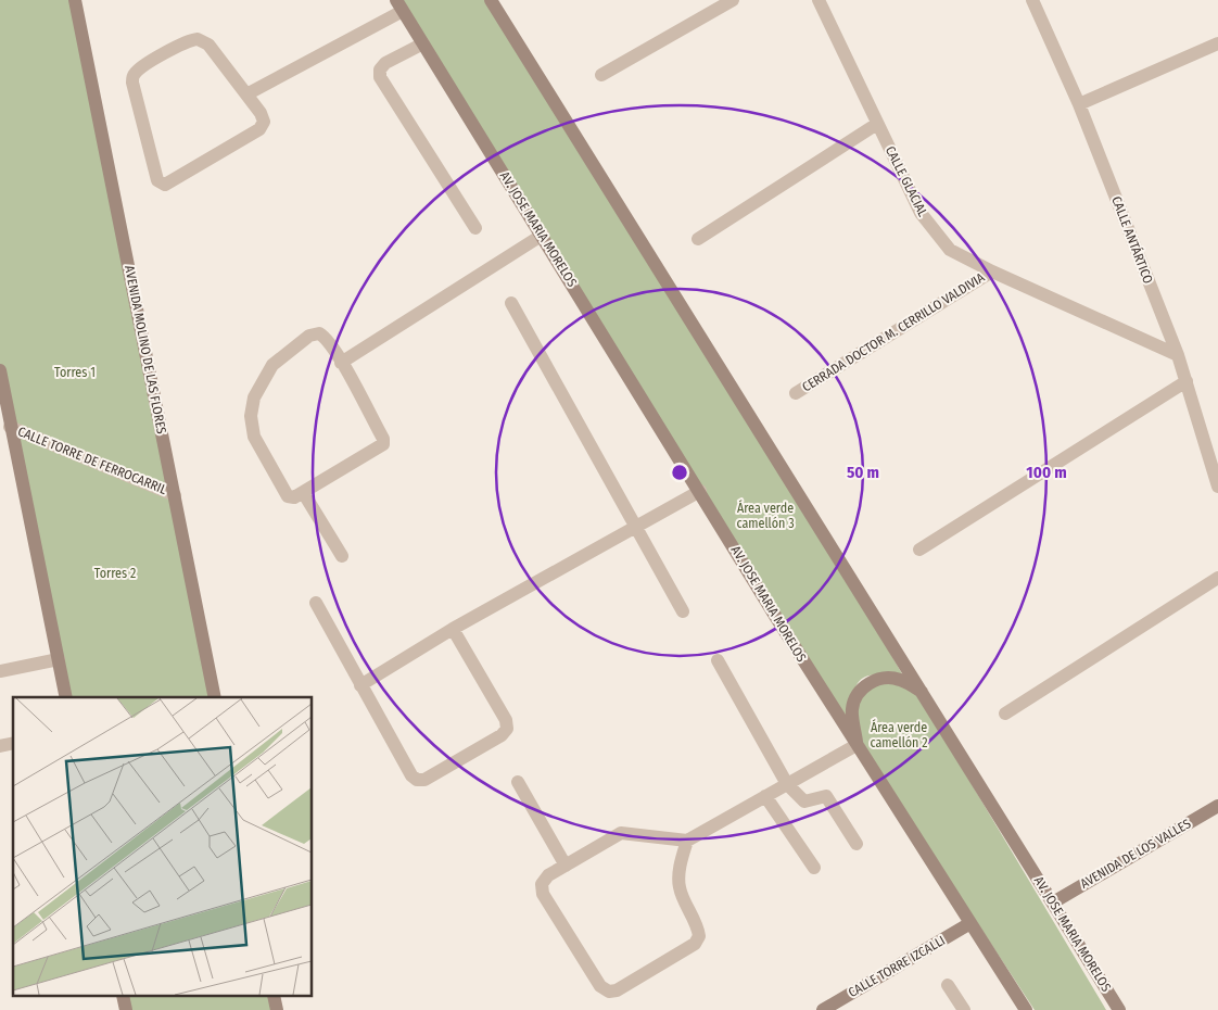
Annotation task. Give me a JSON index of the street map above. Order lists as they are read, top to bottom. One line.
{"streets":{"main road":["AV. JOSE MARIA MORELOS","AVENIDA MOLINO DE LAS FLORES","AVENIDA DE LOS VALLES","CALLE TORRE IZCALLI"],"street":["CALLE GLACIAL","CALLE ANTÁRTICO","CERRADA DOCTOR M. CERRILLO VALDIVIA","CALLE TORRE DE FERROCARRIL"]},"crossings":[["CALLE GLACIAL","CALLE ANTÁRTICO"],["CALLE GLACIAL","CERRADA DOCTOR M. CERRILLO VALDIVIA"],["AV. JOSE MARIA MORELOS","AVENIDA DE LOS VALLES"],["AV. JOSE MARIA MORELOS","CALLE TORRE IZCALLI"],["AVENIDA MOLINO DE LAS FLORES","CALLE TORRE DE FERROCARRIL"]],"parks":["Torres 1","Área verde camellón 3","Torres 2","Área verde camellón 2"],"rings":["50 m","100 m"]}
